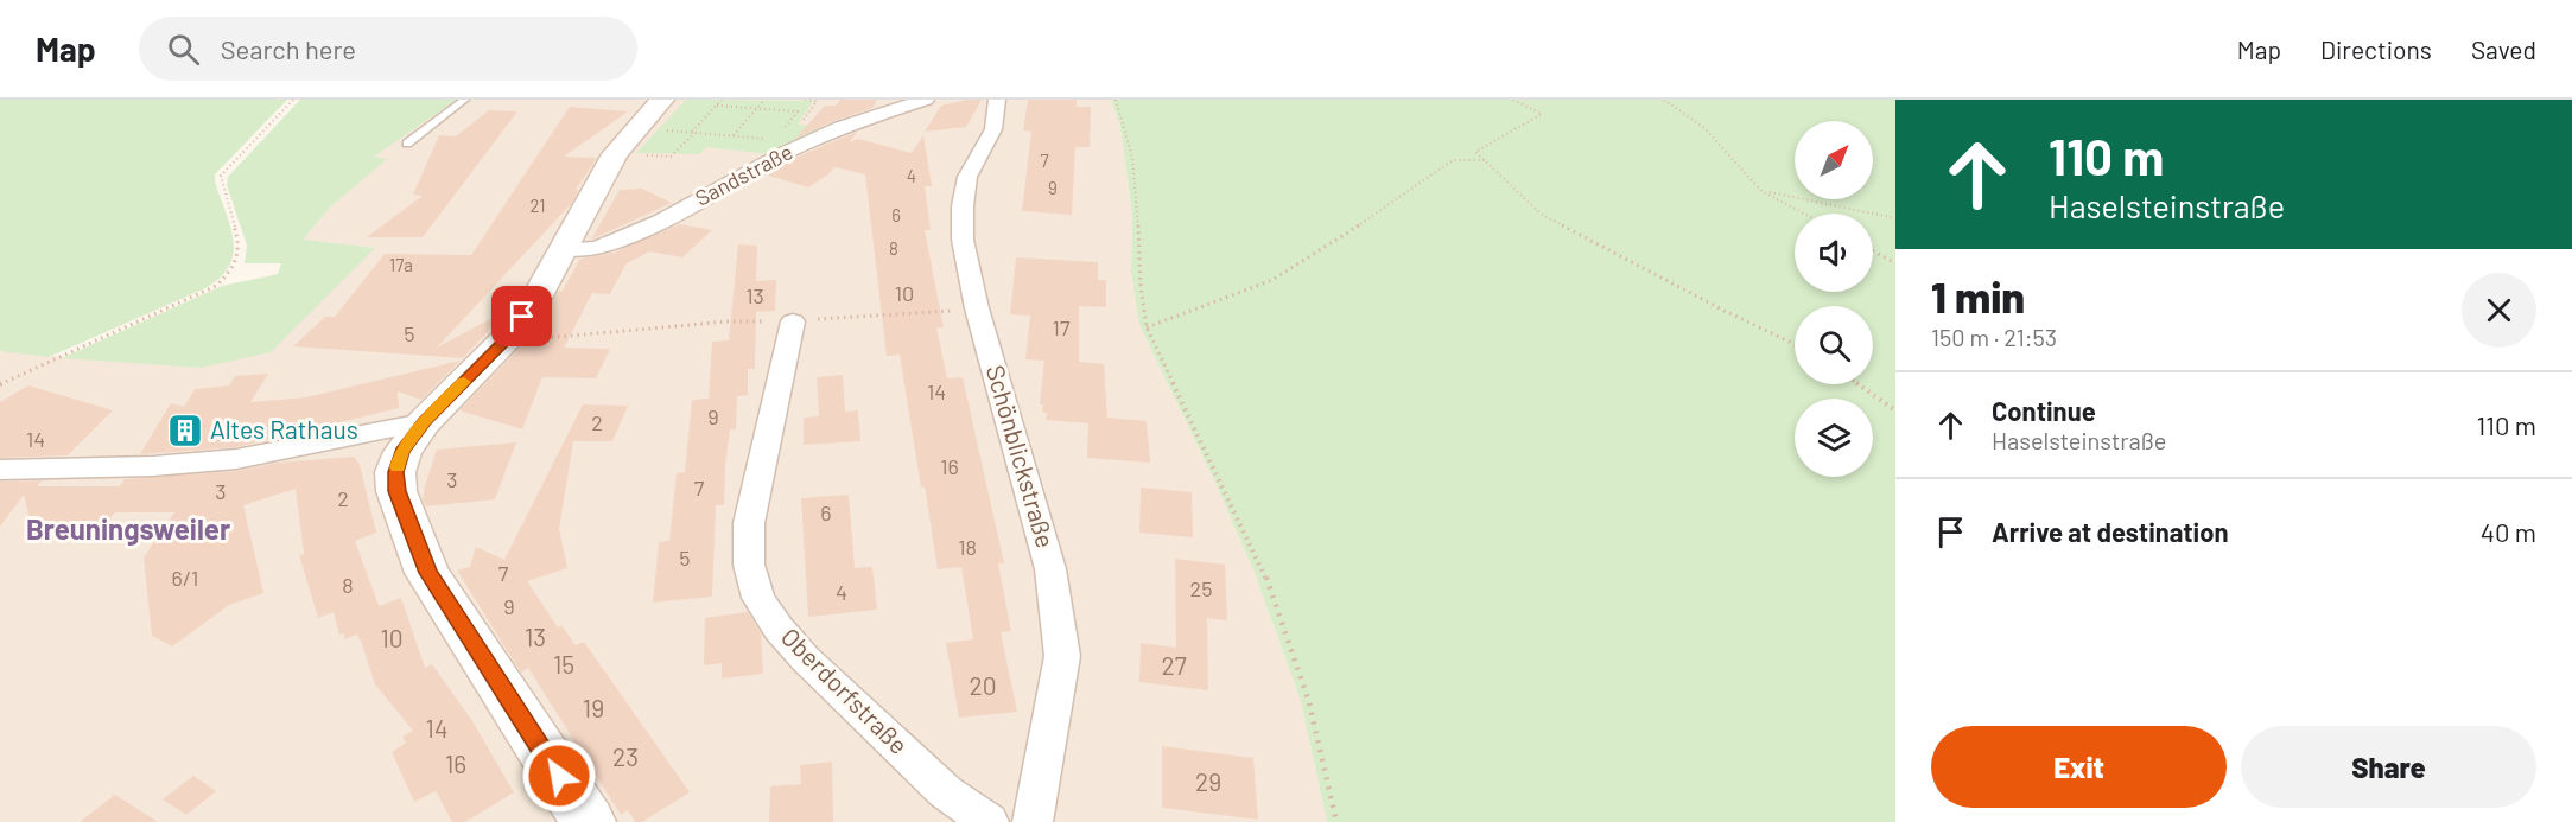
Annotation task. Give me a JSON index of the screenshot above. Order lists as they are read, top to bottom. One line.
{"streets":{"street":["Sandstraße","Schönblickstraße","Oberdorfstraße"]},"districts":["Breuningsweiler"],"places":{"building":["Altes Rathaus"]},"house_numbers":["7","4","9","21","6","8","17a","10","13","17","5","14","9","2","14","16","3","7","3","2","6","18","5","7","6/1","8","25","4","9","13","10","15","27","20","19","14","23","16","29"],"north":"top right","page":{"header":"Map","search":"Search here","nav":["Map","Directions","Saved"],"turn":["110 m","Haselsteinstraße"],"heading":["1 min","150 m · 21:53"],"list":[{"name":"Continue","note":"Haselsteinstraße","value":"110 m"},{"name":"Arrive at destination","value":"40 m"}],"buttons":["Exit","Share"]}}
